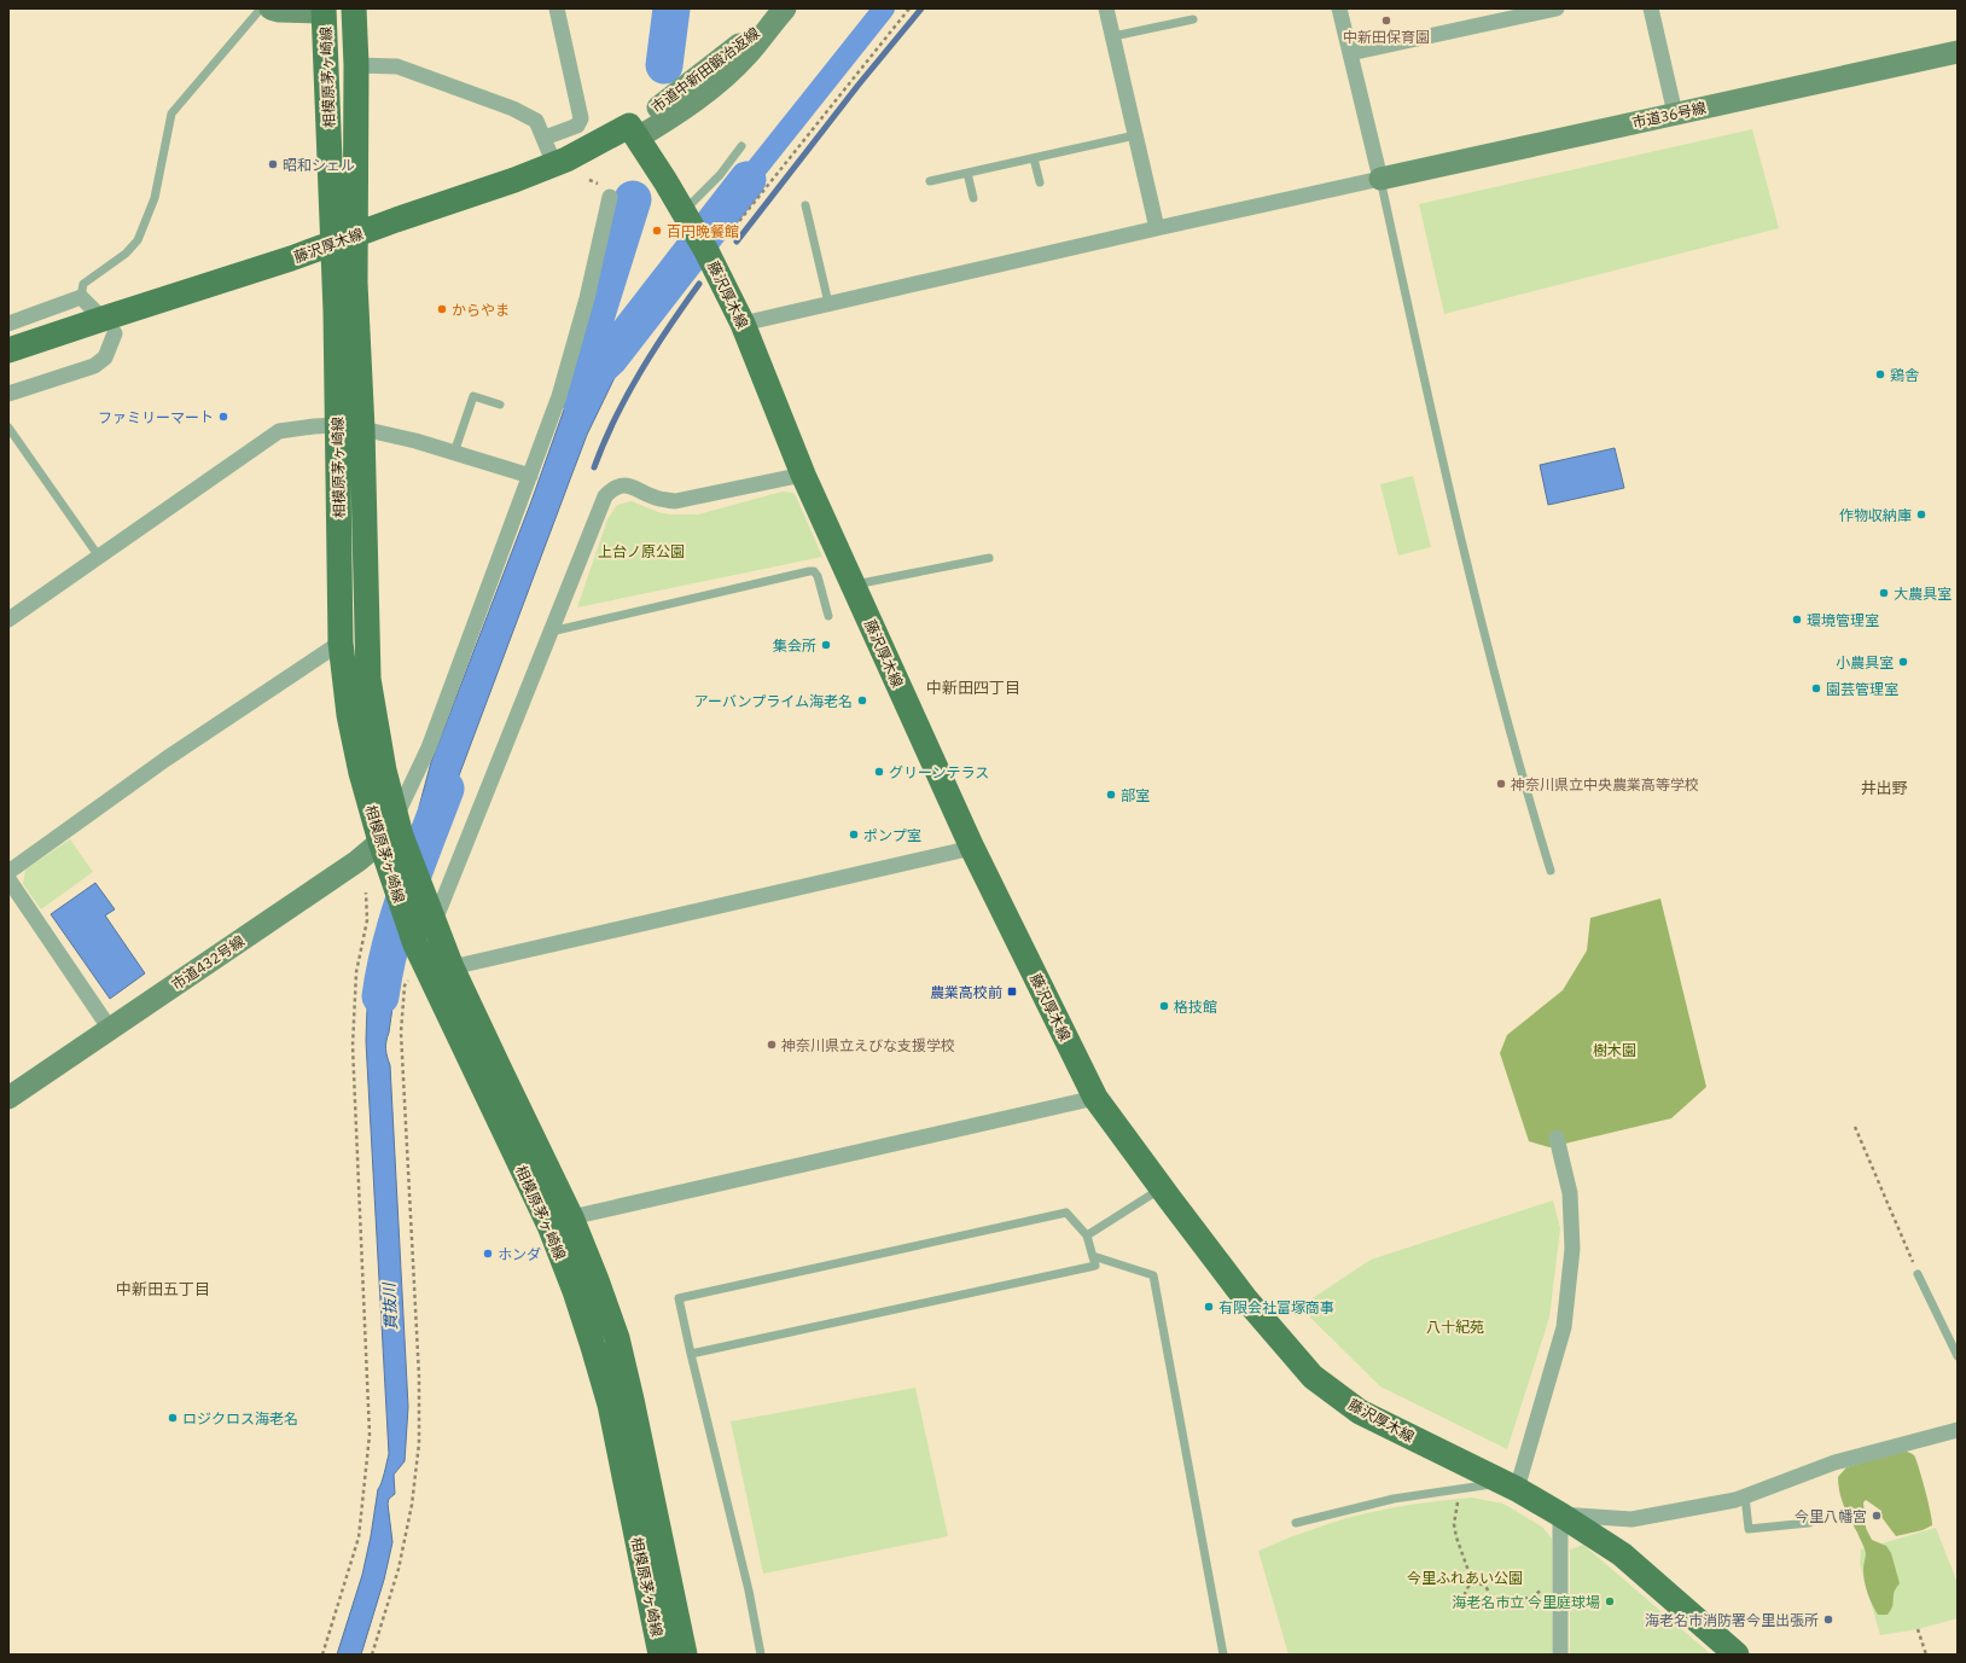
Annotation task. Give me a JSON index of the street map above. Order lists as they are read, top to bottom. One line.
{"streets":{"main road":["相模原茅ヶ崎線","藤沢厚木線"],"street":["市道中新田鍛冶返線","市道36号線","市道432号線"]},"crossings":[["市道中新田鍛冶返線","藤沢厚木線"],["相模原茅ヶ崎線","藤沢厚木線"],["相模原茅ヶ崎線","市道432号線"]],"districts":["中新田四丁目","井出野","中新田五丁目"],"water":["貫抜川"],"parks":["上台ノ原公園","樹木園","八十紀苑","今里ふれあい公園"],"places":{"other":["中新田保育園","昭和シェル","百円晩餐館","からやま","鶏舎","ファミリーマート","作物収納庫","大農具室","環境管理室","集会所","小農具室","園芸管理室","アーバンプライム海老名","グリーンテラス","神奈川県立中央農業高等学校","部室","ポンプ室","格技館","神奈川県立えびな支援学校","ホンダ","有限会社富塚商事","ロジクロス海老名","今里八幡宮","海老名市立 今里庭球場","海老名市消防署今里出張所"],"transit":["農業高校前"]}}
